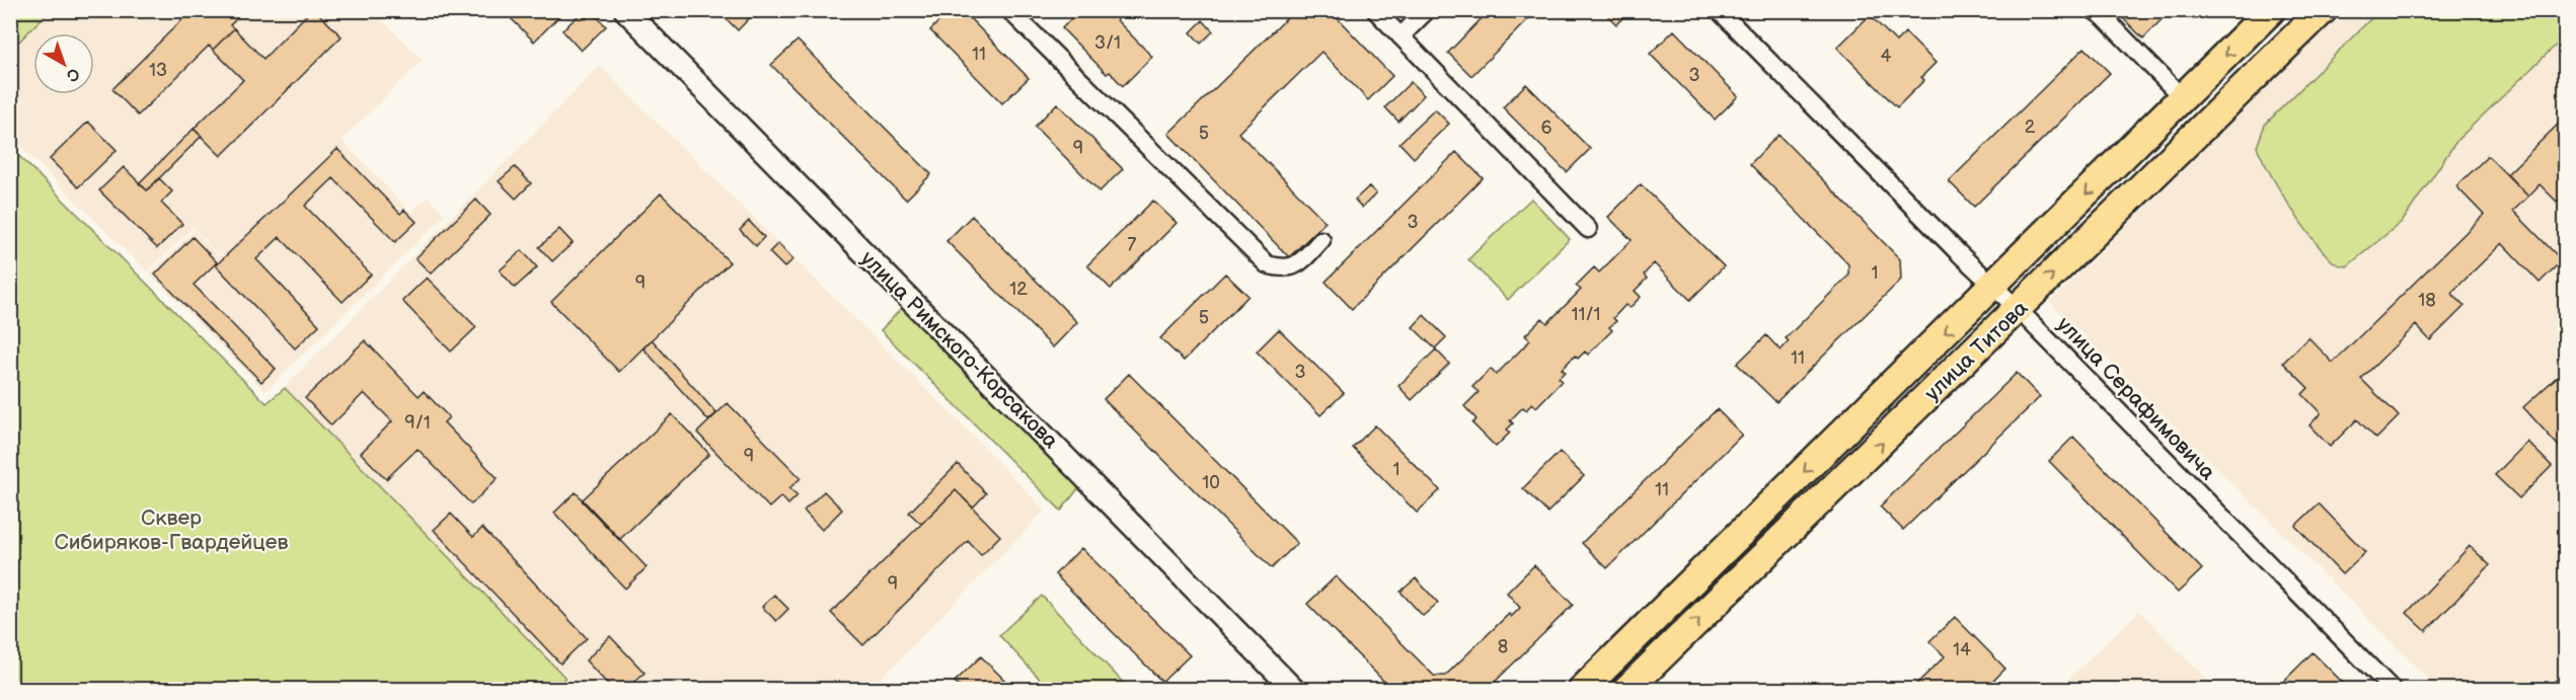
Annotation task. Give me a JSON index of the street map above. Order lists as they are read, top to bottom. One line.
{"streets":{"main road":["улица Титова"],"street":["улица Римского-Корсакова","улица Серафимовича"]},"crossings":[["улица Титова","улица Серафимовича"]],"parks":["Сквер Сибиряков-Гвардейцев"],"house_numbers":["3/1","11","4","13","3","2","6","5","9","3","7","1","9","12","18","11/1","5","11","3","9/1","9","1","10","11","9","8","14"],"north":"bottom right"}
